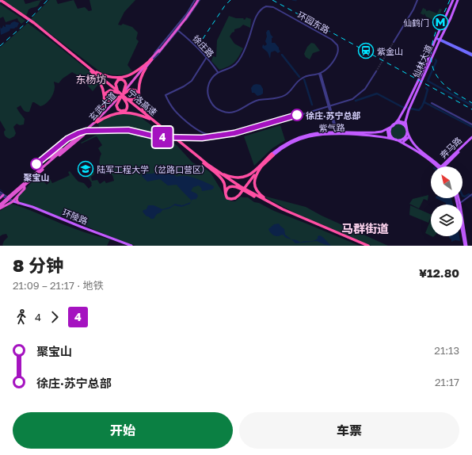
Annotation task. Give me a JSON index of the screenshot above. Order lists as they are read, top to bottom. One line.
{"streets":{"highway":["宁洛高速","玄武大道"],"main road":["仙林大道","紫气路","奔马路","环陵路"],"street":["环园东路","徐庄路"]},"crossings":[["环园东路","徐庄路"],["仙林大道","紫气路"],["宁洛高速","玄武大道"]],"districts":["东杨坊","马群街道"],"places":{"metro station":["仙鹤门"],"station":["紫金山"],"other":["徐庄·苏宁总部","聚宝山"],"school or university":["陆军工程大学（岔路口营区）"]},"lines":["metro line 4"],"north":"top left","page":{"on_map":"4","heading":["8 分钟","21:09 – 21:17 · 地铁","¥12.80"],"legs":["4","4"],"list":[{"name":"聚宝山","value":"21:13"},{"name":"徐庄·苏宁总部","value":"21:17"}],"buttons":["开始","车票"]}}
